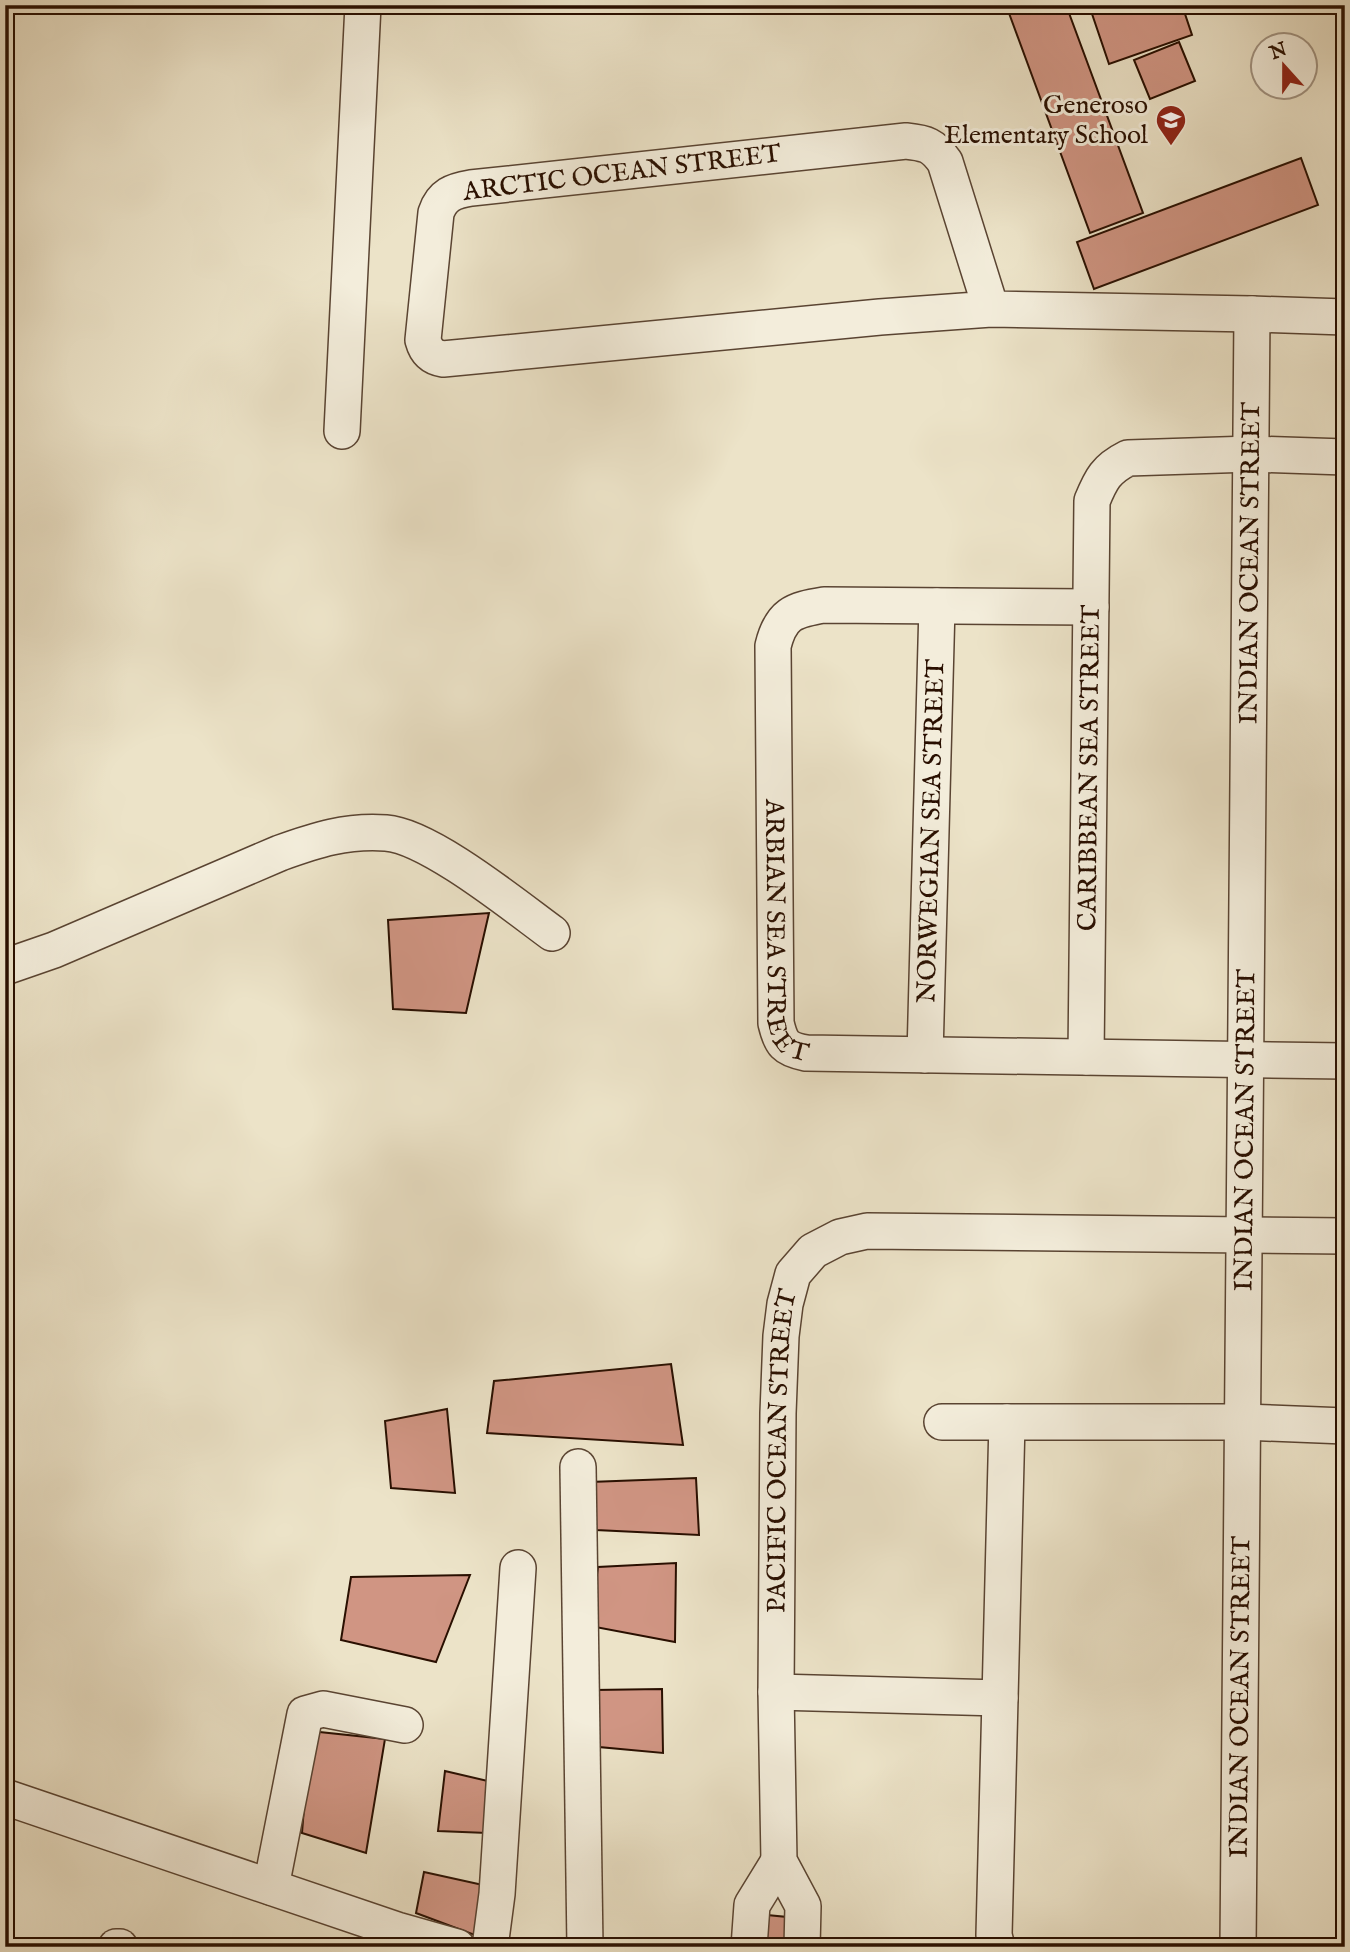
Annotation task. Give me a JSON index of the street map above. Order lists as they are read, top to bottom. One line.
{"streets":{"street":["ARCTIC OCEAN STREET","INDIAN OCEAN STREET","CARIBBEAN SEA STREET","NORWEGIAN SEA STREET","ARBIAN SEA STREET","PACIFIC OCEAN STREET"]},"crossings":[["ARCTIC OCEAN STREET","INDIAN OCEAN STREET"],["INDIAN OCEAN STREET","CARIBBEAN SEA STREET"],["INDIAN OCEAN STREET","ARBIAN SEA STREET"],["INDIAN OCEAN STREET","PACIFIC OCEAN STREET"],["CARIBBEAN SEA STREET","ARBIAN SEA STREET"],["NORWEGIAN SEA STREET","ARBIAN SEA STREET"]],"places":{"school or university":["Generoso Elementary School"]},"north":"top"}
